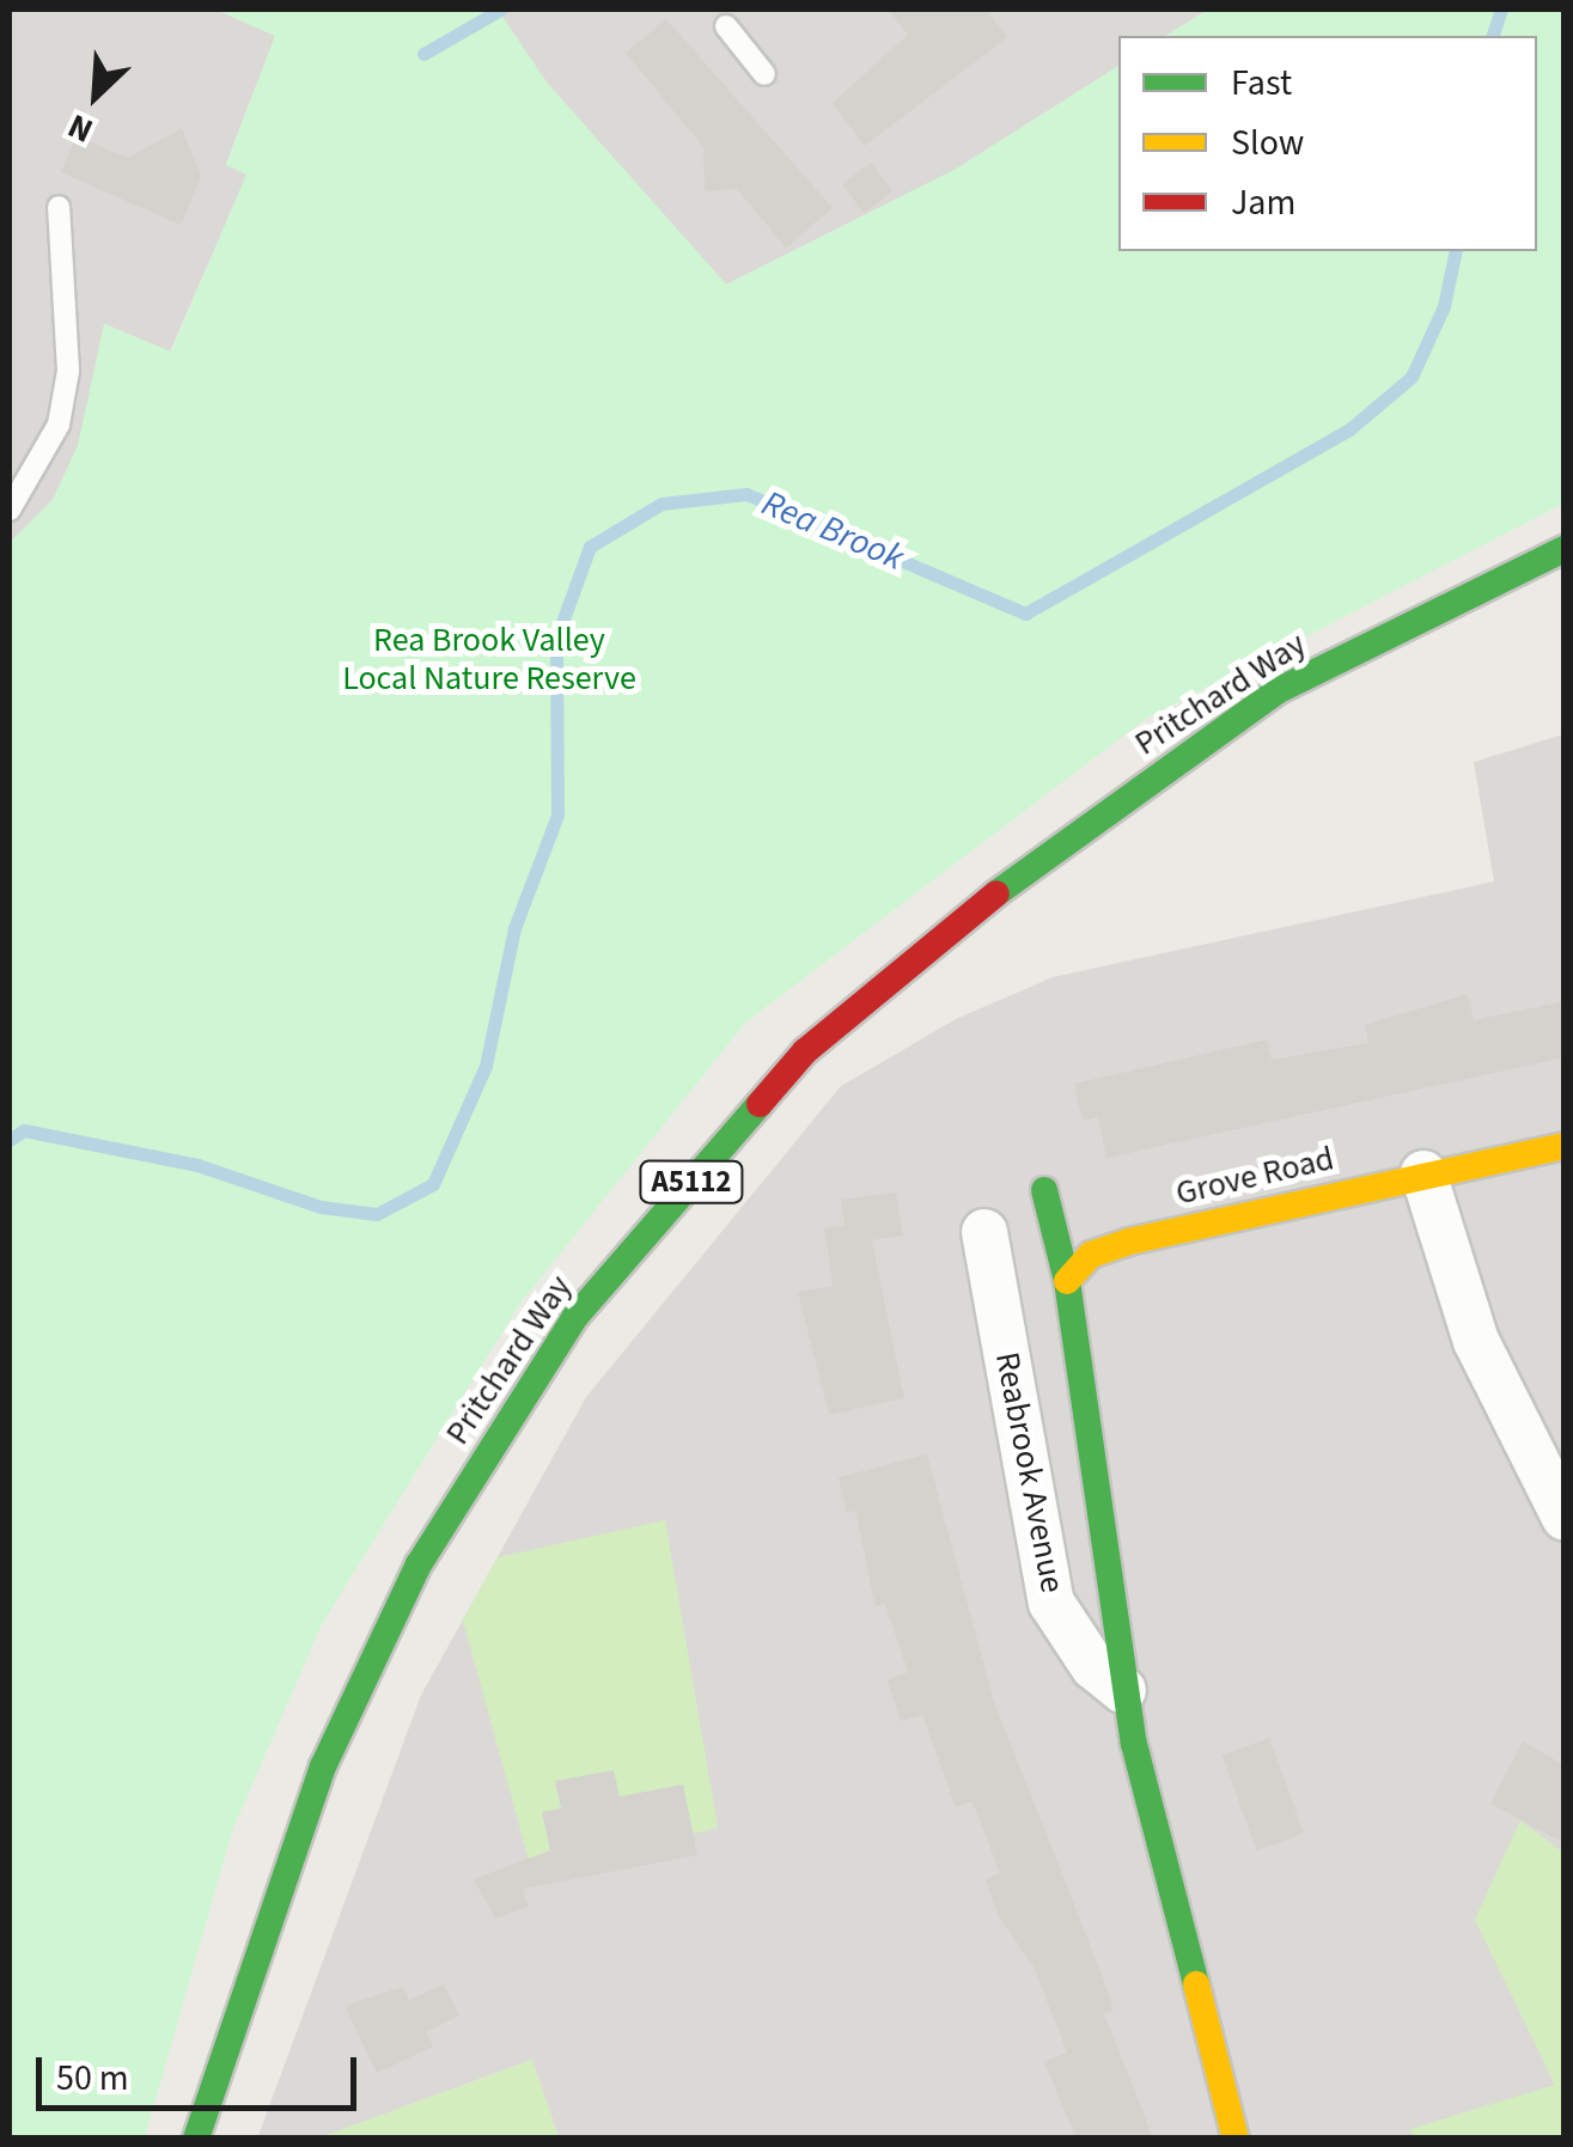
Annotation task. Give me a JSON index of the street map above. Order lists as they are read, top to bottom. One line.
{"streets":{"main road":["Pritchard Way","Grove Road","A5112","Reabrook Avenue"]},"crossings":[["Grove Road","Reabrook Avenue"]],"water":["Rea Brook"],"parks":["Rea Brook Valley Local Nature Reserve"],"legend":["Fast","Slow","Jam"],"scale_bar":"50 m","north":"bottom left"}
